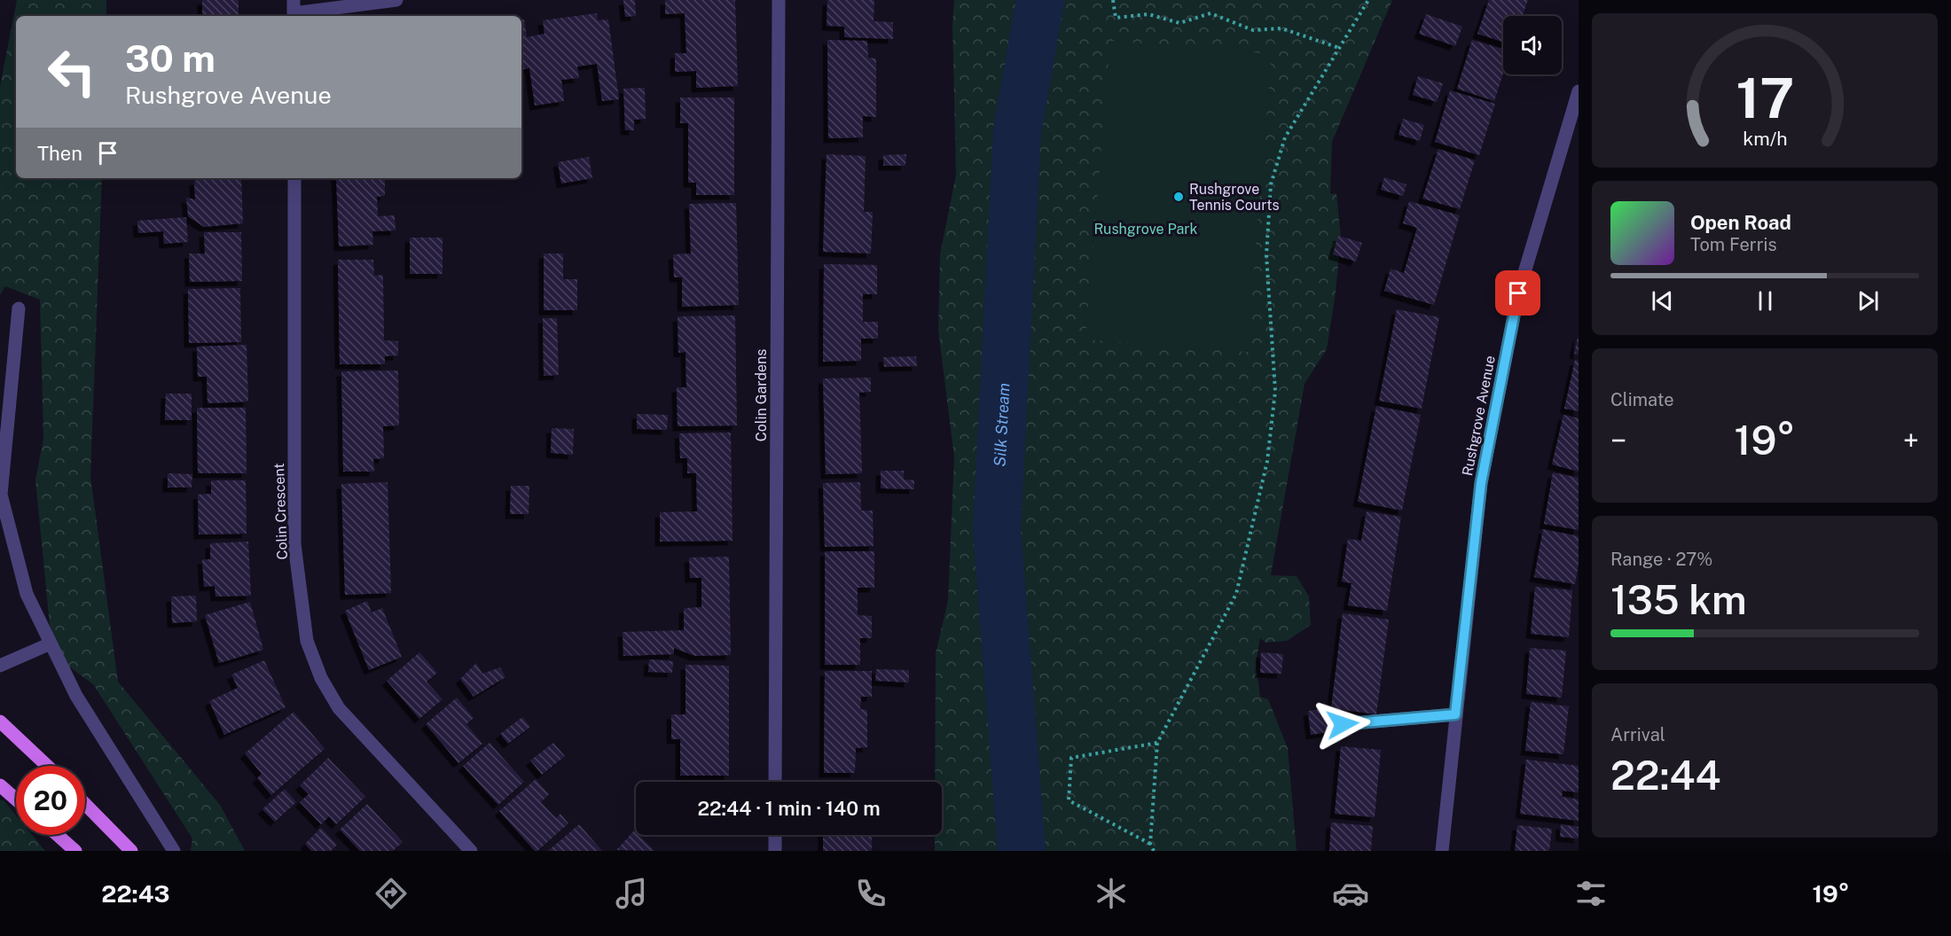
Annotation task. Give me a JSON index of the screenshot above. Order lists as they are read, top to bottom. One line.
{"streets":{"street":["Colin Gardens","Rushgrove Avenue","Colin Crescent"]},"water":["Silk Stream"],"parks":["Rushgrove Park"],"places":["Rushgrove Tennis Courts"],"page":{"turn":["30 m","Rushgrove Avenue"],"then":"Then","song":["Open Road","Tom Ferris"],"tile":["Climate",["Range · 27%","135 km"],["Arrival","22:44"]],"heat":["−","19°","+"],"limit":"20","trip":"22:44 · 1 min · 140 m","tabs":["22:43","19°"],"gauge":["17","km/h"]}}
